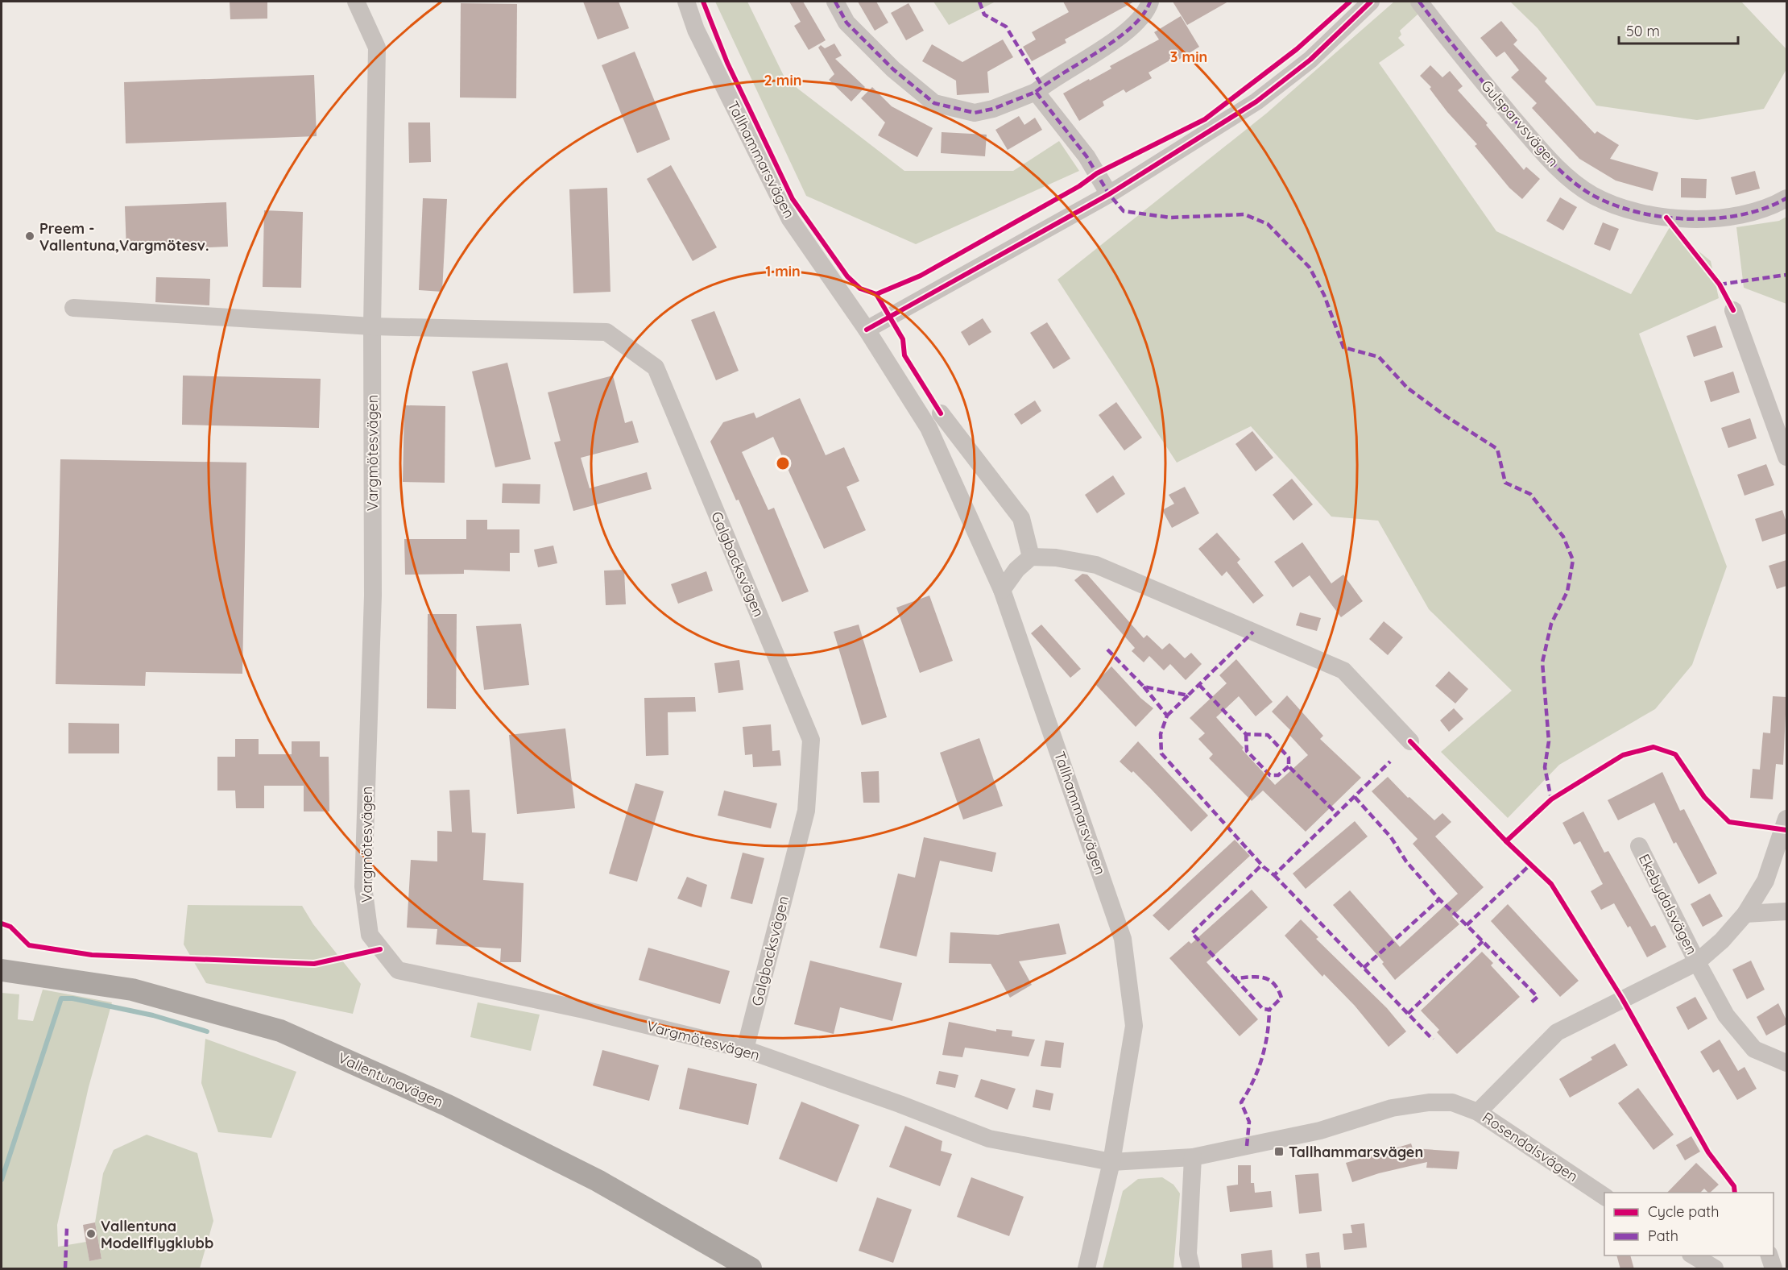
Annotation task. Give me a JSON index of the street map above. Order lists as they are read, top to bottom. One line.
{"streets":{"main road":["Vallentunavägen"],"street":["Gulsparvsvägen","Tallhammarsvägen","Vargmötesvägen","Galgbacksvägen","Ekebydalsvägen","Rosendalsvägen"]},"crossings":[["Tallhammarsvägen","Vargmötesvägen"],["Tallhammarsvägen","Rosendalsvägen"],["Vargmötesvägen","Galgbacksvägen"],["Vargmötesvägen","Rosendalsvägen"],["Ekebydalsvägen","Rosendalsvägen"]],"places":{"other":["Preem - Vallentuna,Vargmötesv.","Vallentuna Modellflygklubb"],"transit":["Tallhammarsvägen"]},"legend":["Cycle path","Path"],"scale_bar":"50 m","rings":["3 min","2 min","1 min"]}
